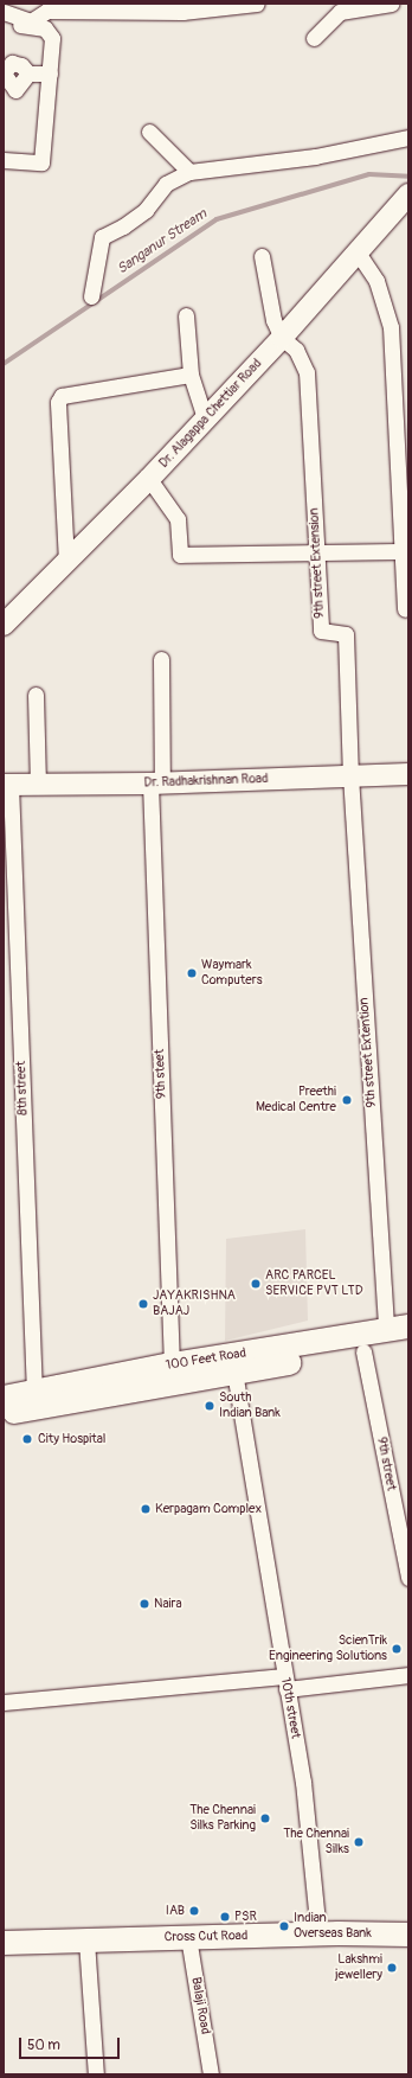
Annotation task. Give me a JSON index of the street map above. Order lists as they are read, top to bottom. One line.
{"streets":{"main road":["100 Feet Road","Cross Cut Road"],"street":["Dr. Alagappa Chettiar Road","9th street Extension","Dr. Radhakrishnan Road","9th street Extention","9th steet","8th street","9th street","10th street","Balaji Road"]},"crossings":[["Dr. Alagappa Chettiar Road","9th street Extension"],["9th street Extension","Dr. Radhakrishnan Road"],["9th street Extension","9th street Extention"],["Dr. Radhakrishnan Road","9th street Extention"],["Dr. Radhakrishnan Road","9th steet"],["Dr. Radhakrishnan Road","8th street"],["9th street Extention","100 Feet Road"],["9th steet","100 Feet Road"],["8th street","100 Feet Road"],["100 Feet Road","9th street"],["100 Feet Road","10th street"],["10th street","Cross Cut Road"],["Cross Cut Road","Balaji Road"]],"water":["Sanganur Stream"],"places":["Waymark Computers","Preethi Medical Centre","ARC PARCEL SERVICE PVT LTD","JAYAKRISHNA BAJAJ","South Indian Bank","City Hospital","Kerpagam Complex","Naira","ScienTrik Engineering Solutions","The Chennai Silks Parking","The Chennai Silks","IAB","PSR","Indian Overseas Bank","Lakshmi jewellery"],"scale_bar":"50 m"}
